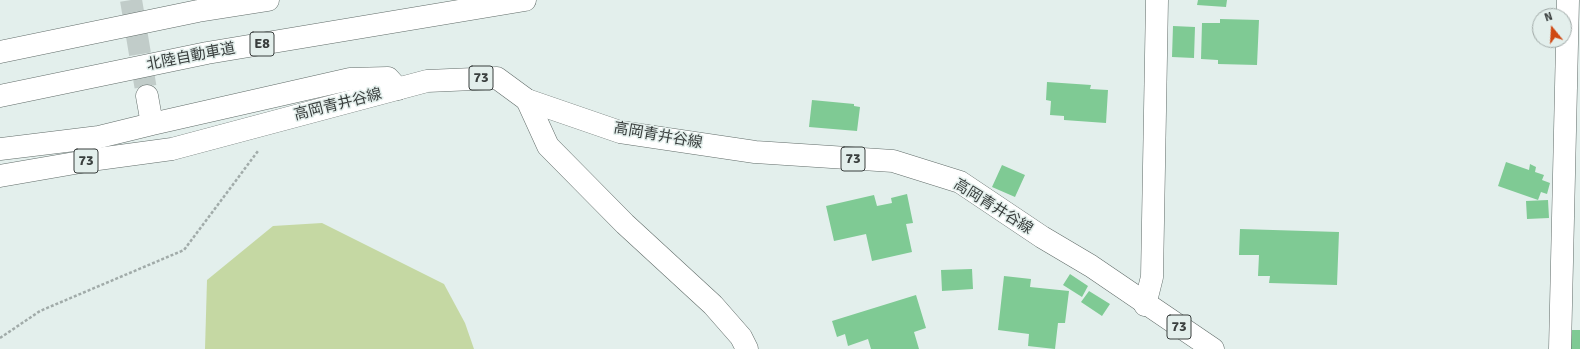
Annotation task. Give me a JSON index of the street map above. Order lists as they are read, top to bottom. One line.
{"streets":{"main road":["E8","北陸自動車道","73","高岡青井谷線"]},"north":"top"}
